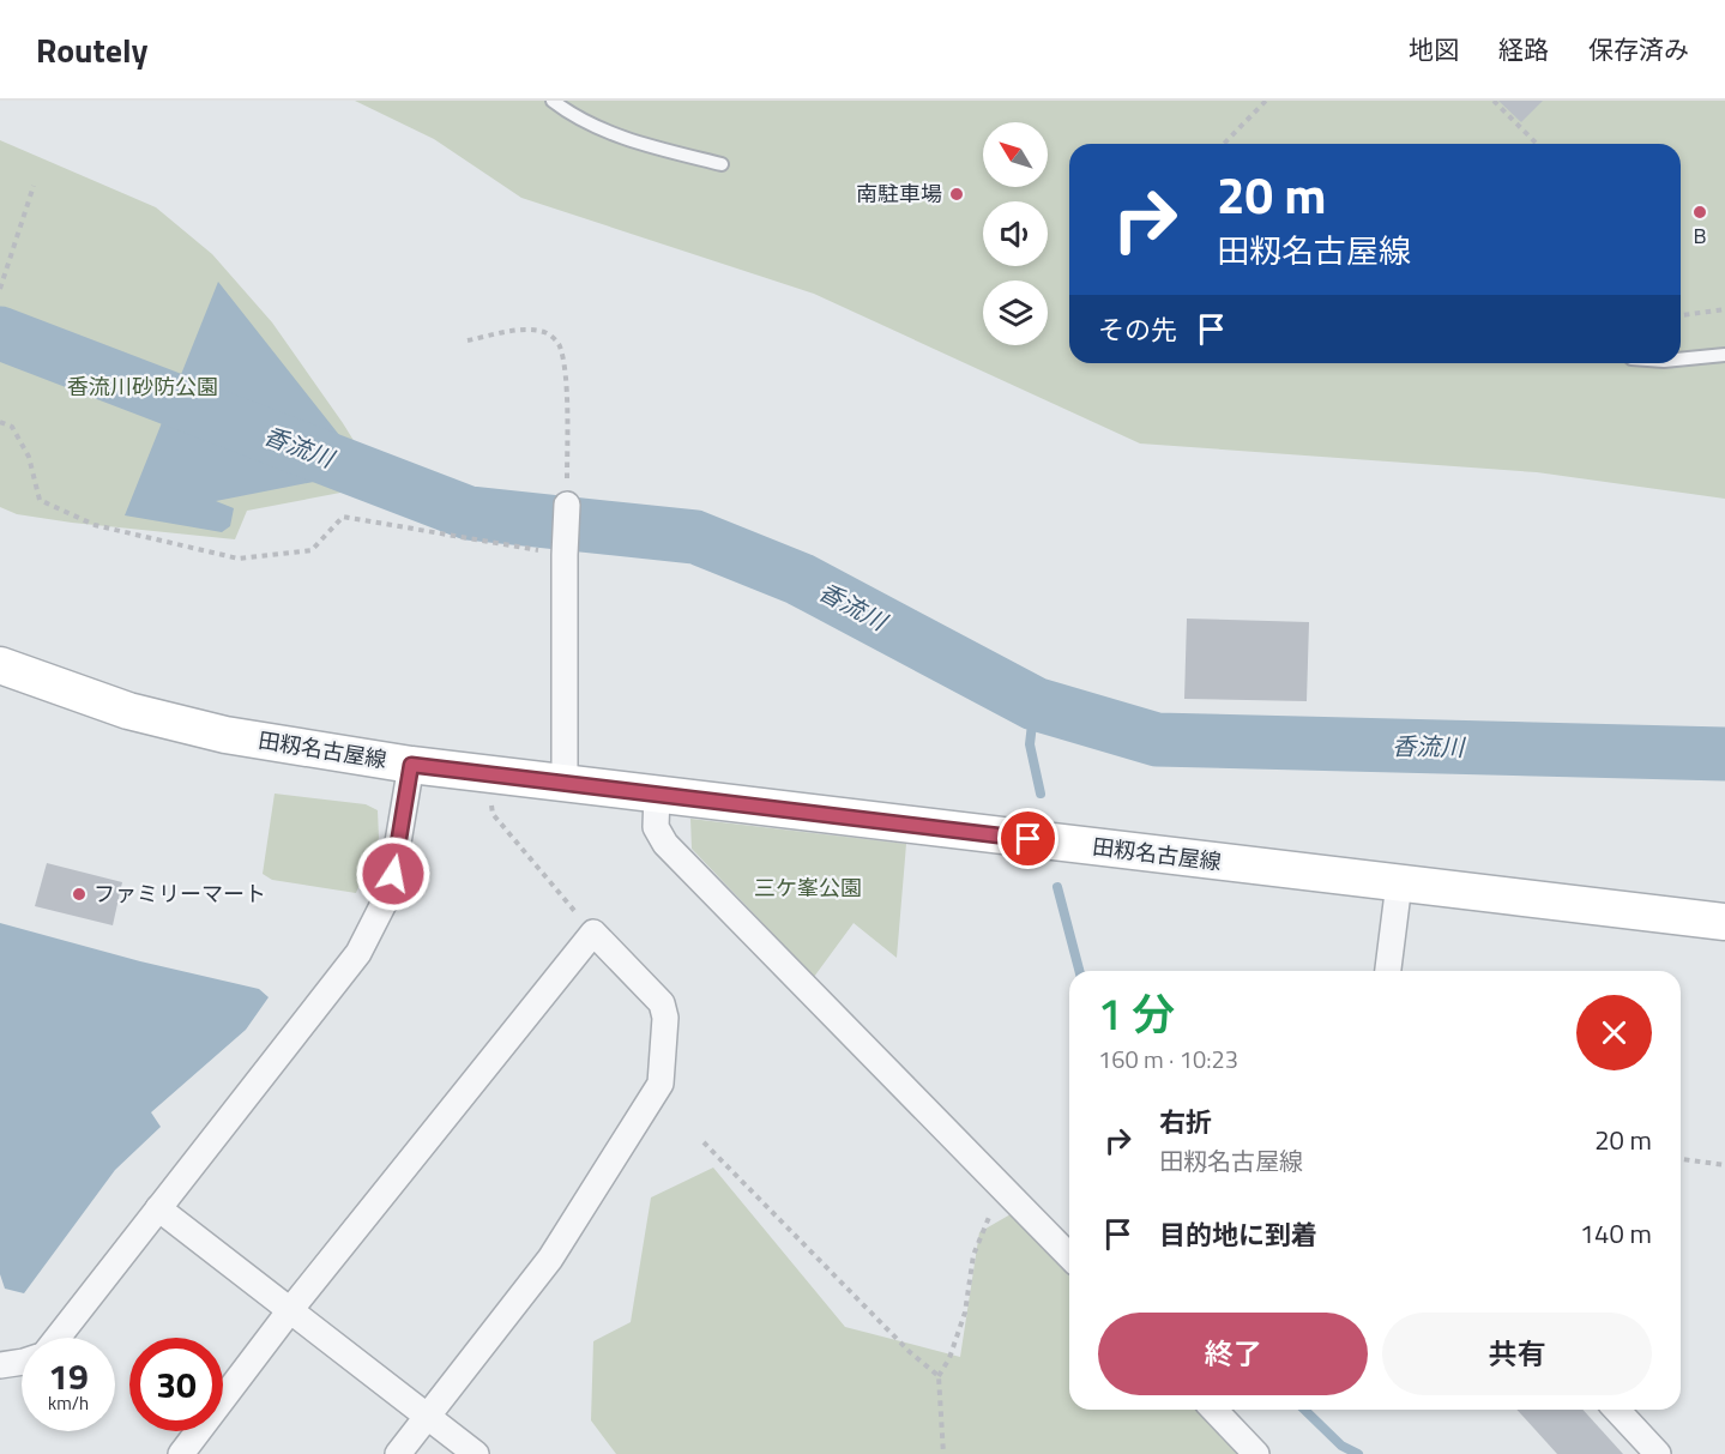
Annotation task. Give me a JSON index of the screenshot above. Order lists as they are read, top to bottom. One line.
{"streets":{"main road":["田籾名古屋線"]},"water":["香流川"],"parks":["香流川砂防公園","三ケ峯公園"],"places":["南駐車場","B","ファミリーマート"],"north":"top left","page":{"header":"Routely","nav":["地図","経路","保存済み"],"turn":["20 m","田籾名古屋線"],"then":"その先","heading":["1 分","160 m · 10:23"],"list":[{"name":"右折","note":"田籾名古屋線","value":"20 m"},{"name":"目的地に到着","value":"140 m"}],"buttons":["終了","共有"],"speed":"19 km/h","limit":"30"}}
